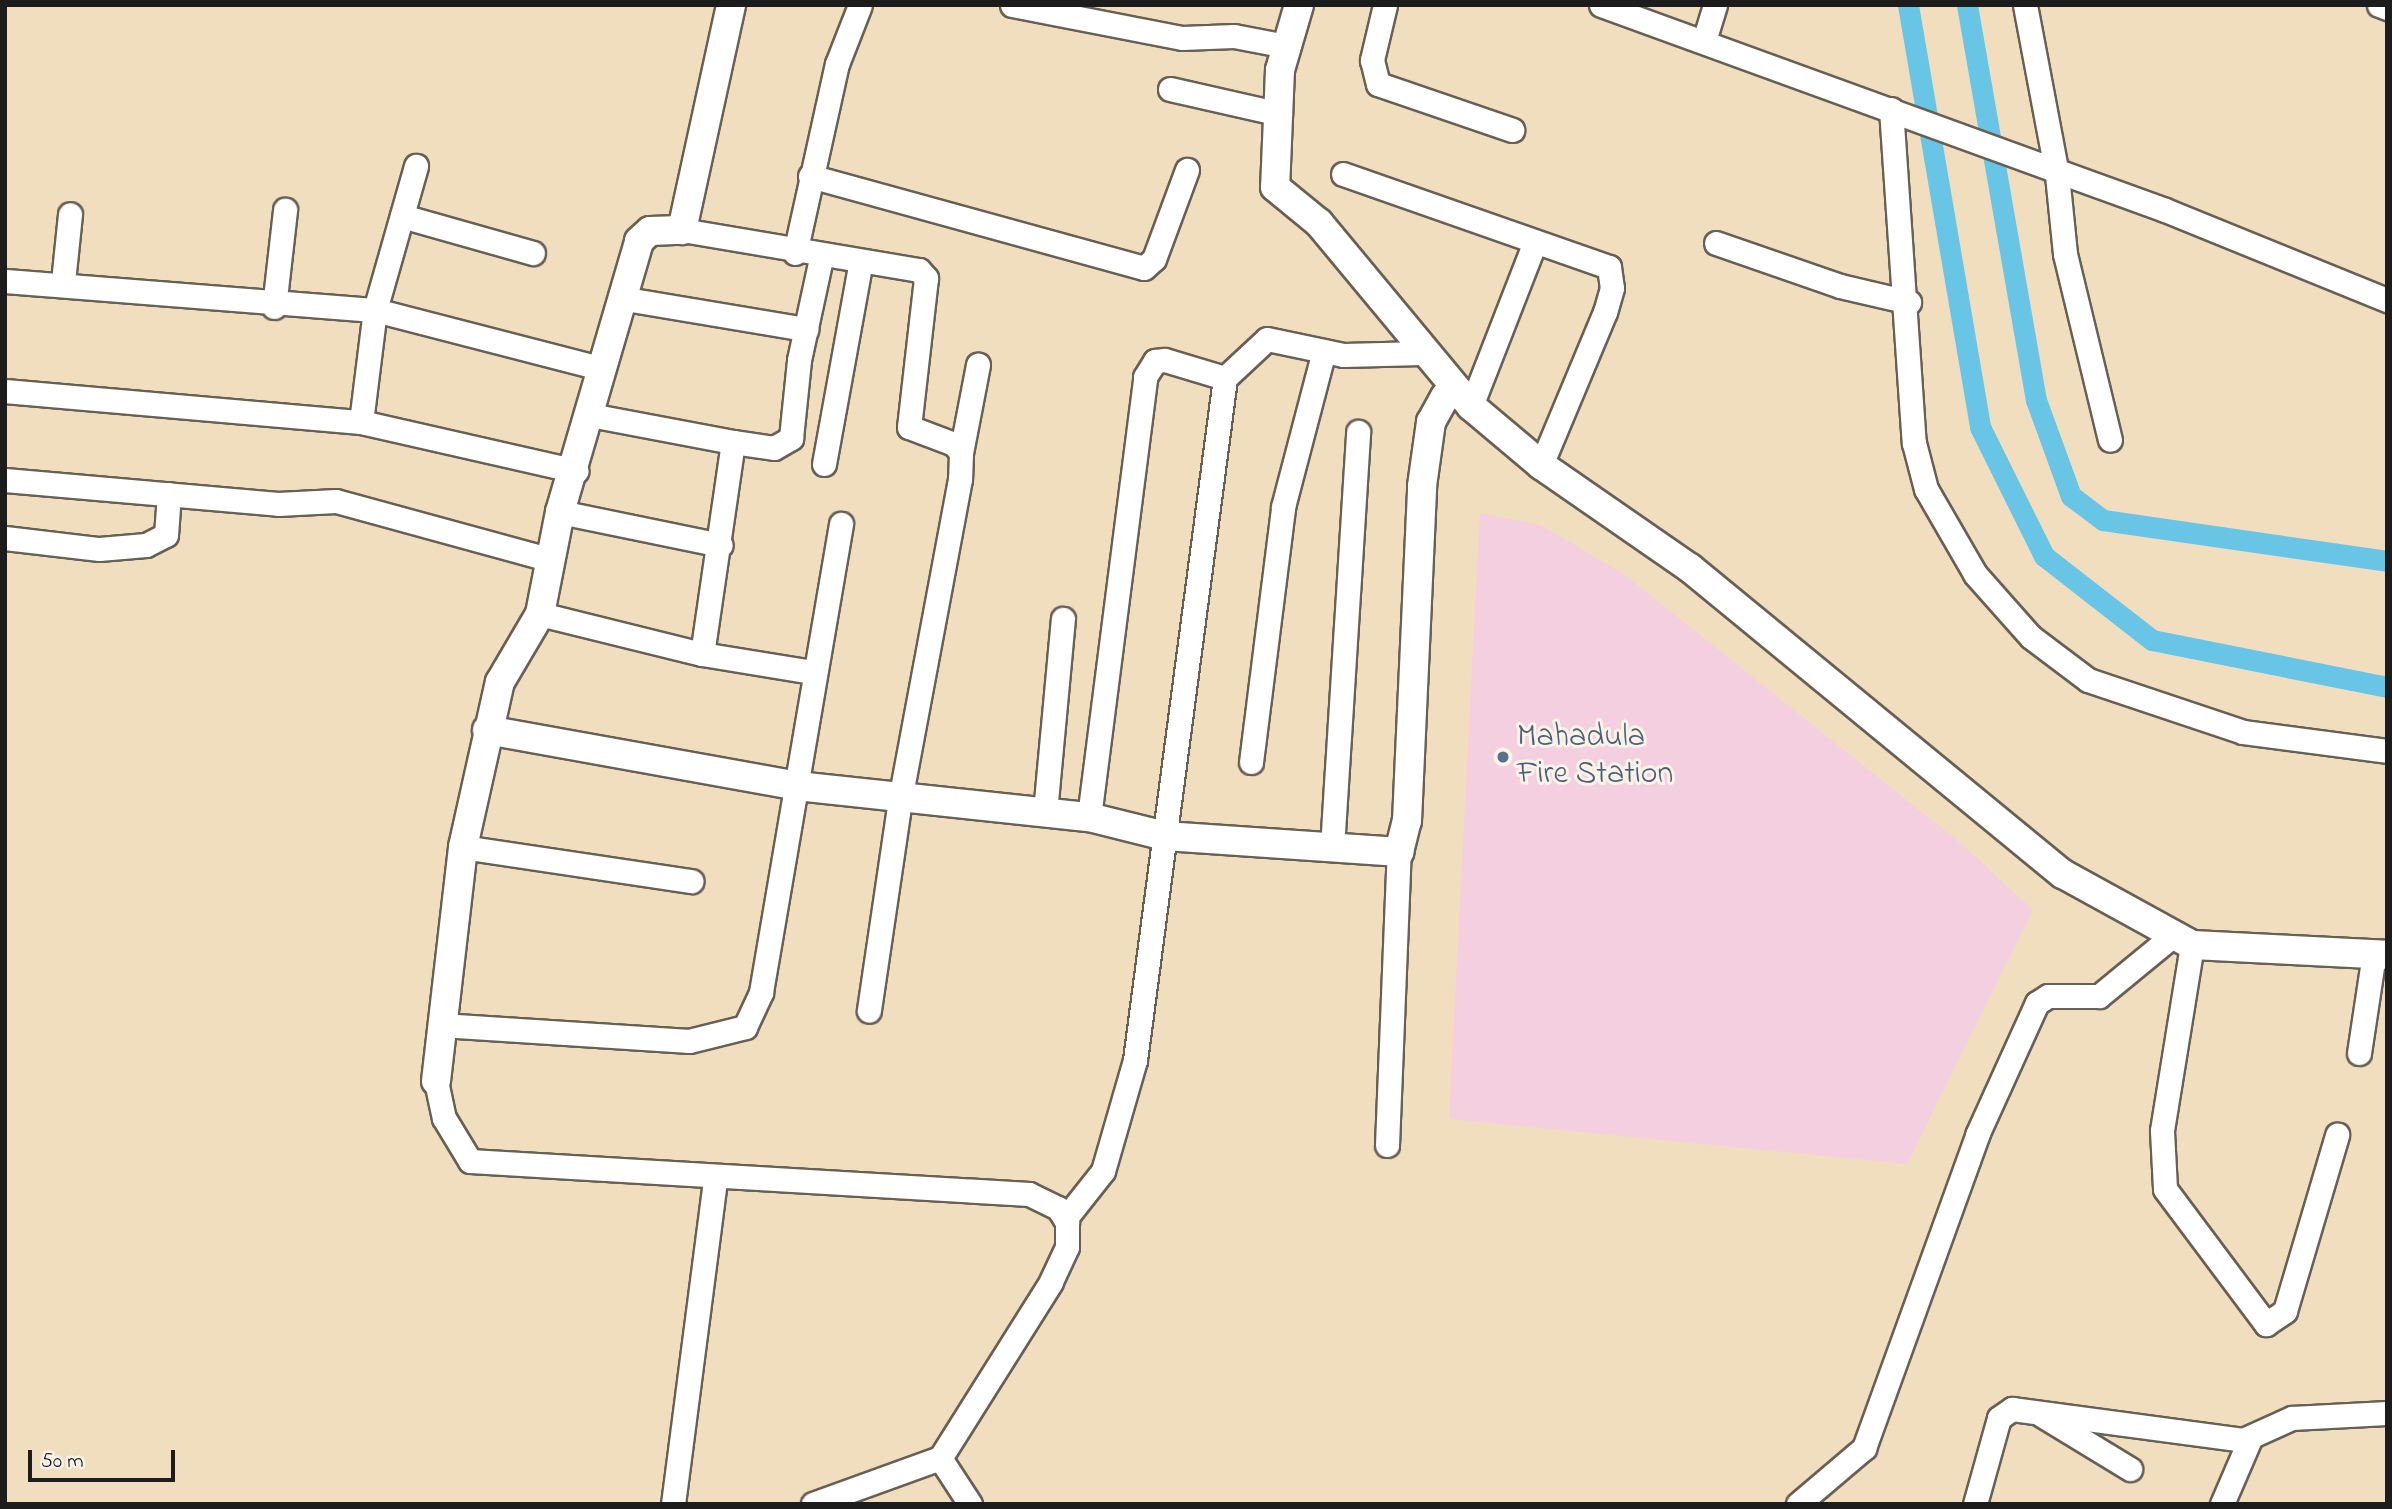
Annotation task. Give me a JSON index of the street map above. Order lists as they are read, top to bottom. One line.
{"places":["Mahadula Fire Station"],"scale_bar":"50 m"}
